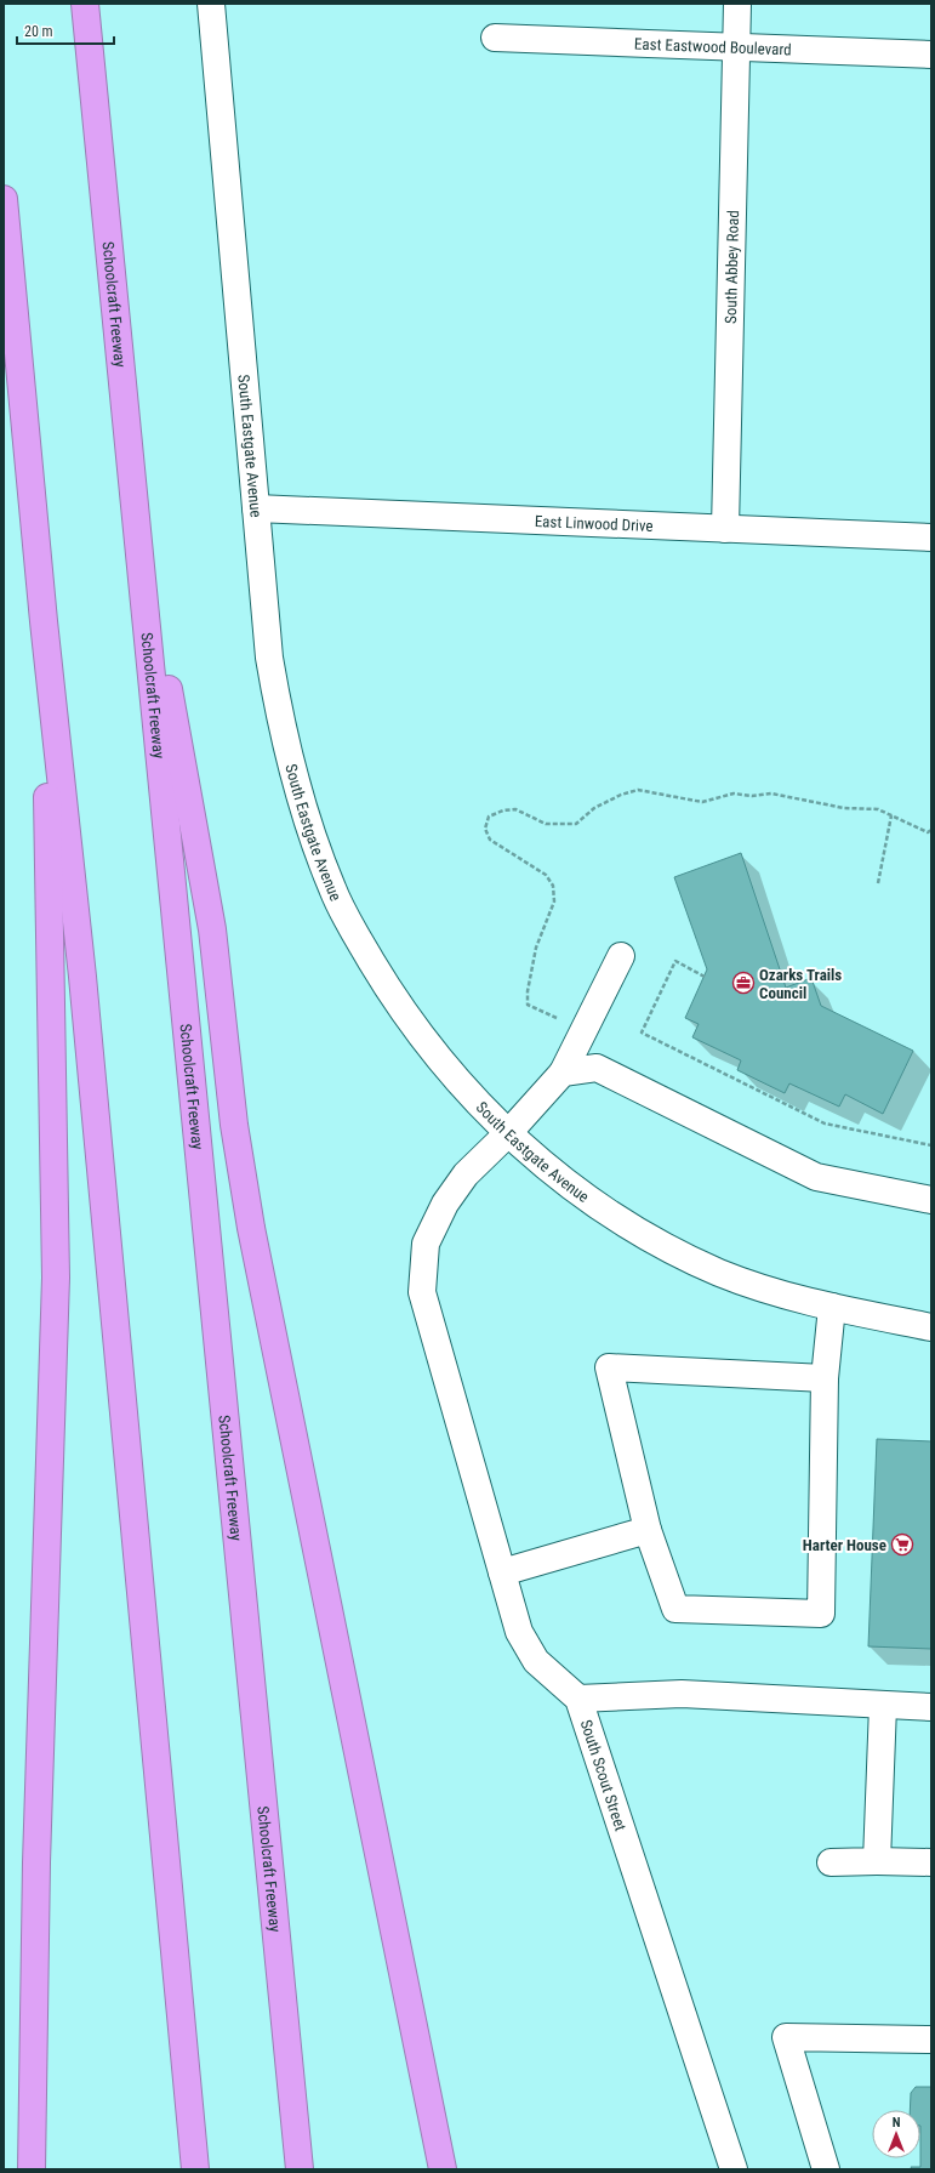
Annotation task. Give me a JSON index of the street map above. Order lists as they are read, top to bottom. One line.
{"streets":{"highway":["Schoolcraft Freeway"],"street":["East Eastwood Boulevard","South Abbey Road","South Eastgate Avenue","East Linwood Drive","South Scout Street"]},"crossings":[["East Eastwood Boulevard","South Abbey Road"],["South Abbey Road","East Linwood Drive"],["South Eastgate Avenue","East Linwood Drive"],["South Eastgate Avenue","South Scout Street"]],"places":{"office":["Ozarks Trails Council"],"supermarket":["Harter House"]},"scale_bar":"20 m","north":"top"}
